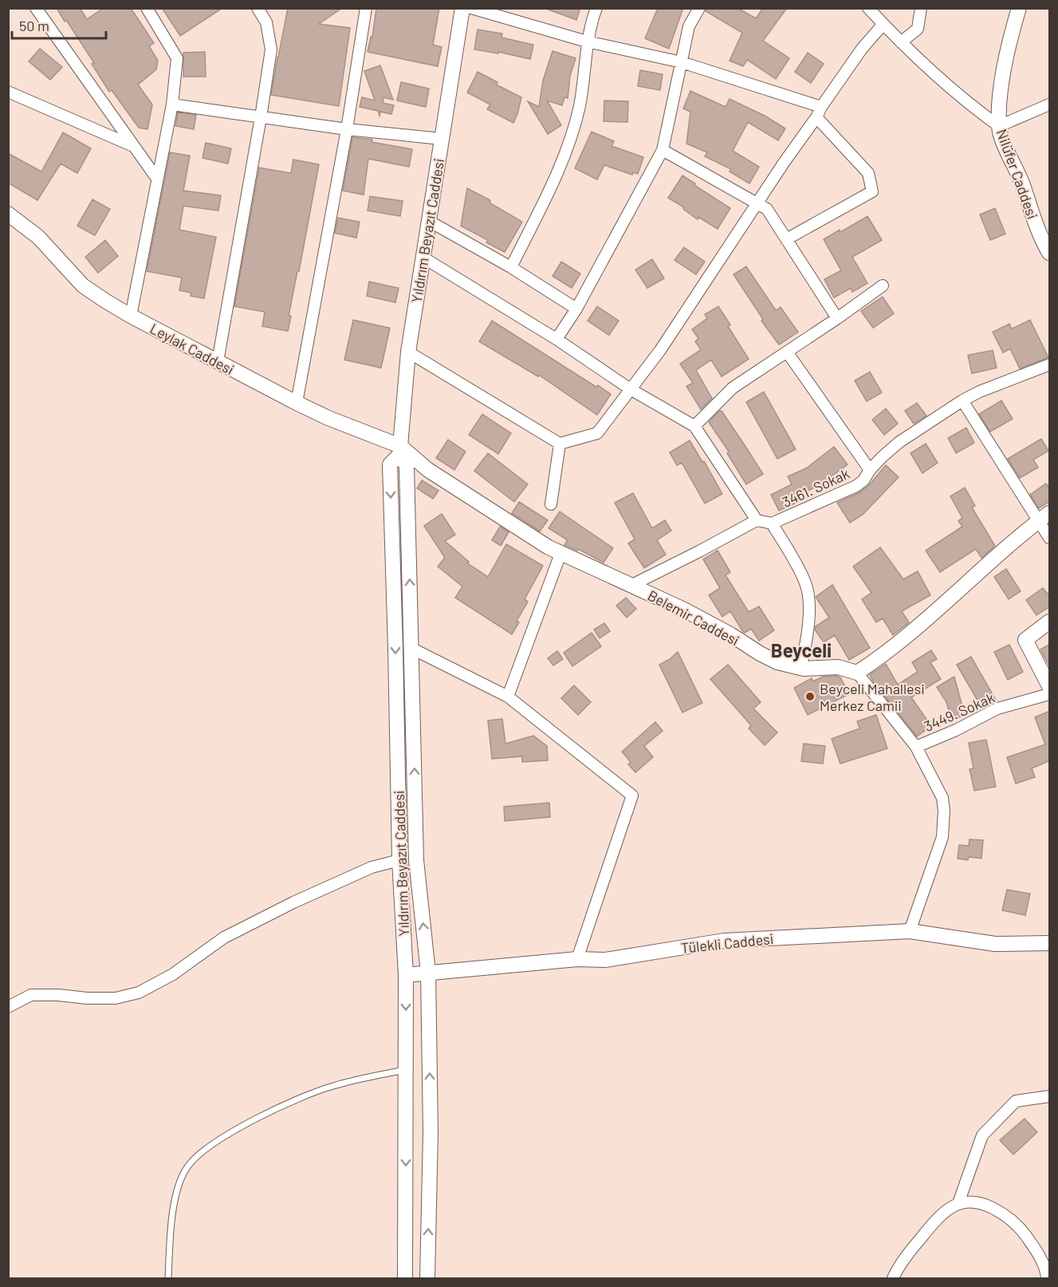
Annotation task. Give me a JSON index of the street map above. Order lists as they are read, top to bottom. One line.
{"streets":{"street":["Nilüfer Caddesi","Yıldırım Beyazıt Caddesi","Leylak Caddesi","3461. Sokak","Belemir Caddesi","3449. Sokak","Tülekli Caddesi"]},"crossings":[["Yıldırım Beyazıt Caddesi","Leylak Caddesi"],["Yıldırım Beyazıt Caddesi","Belemir Caddesi"],["Yıldırım Beyazıt Caddesi","Tülekli Caddesi"],["Leylak Caddesi","Belemir Caddesi"],["Belemir Caddesi","3449. Sokak"]],"districts":["Beyceli"],"places":["Beyceli Mahallesi Merkez Camii"],"scale_bar":"50 m"}
